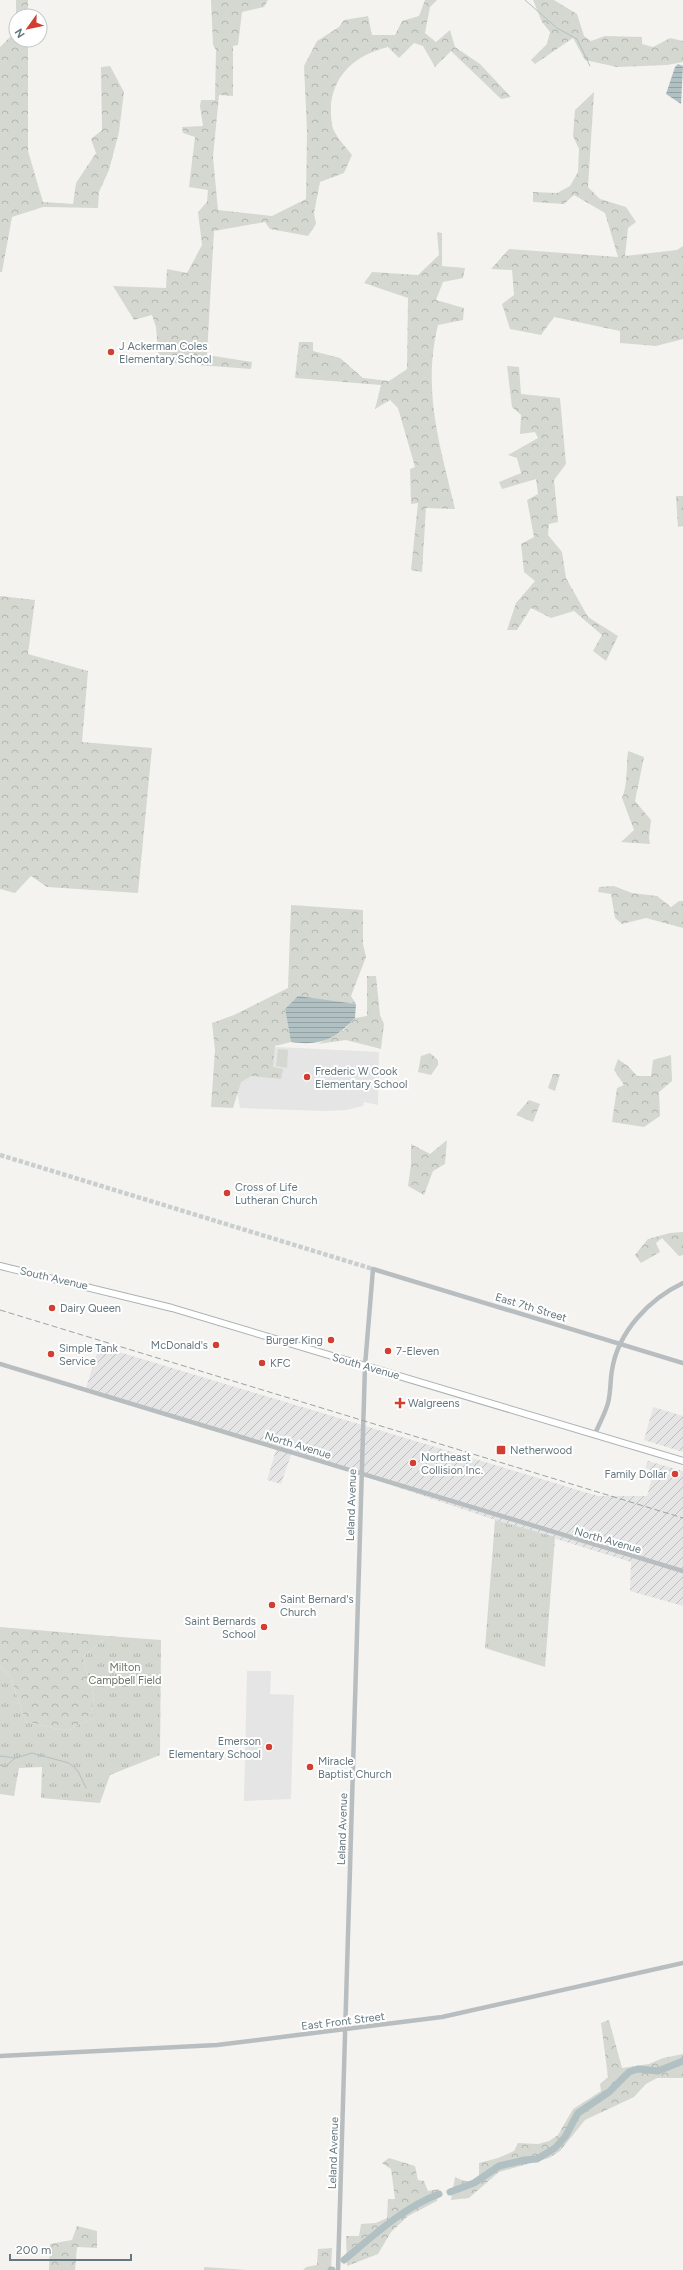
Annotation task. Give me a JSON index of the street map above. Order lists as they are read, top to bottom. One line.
{"streets":{"main road":["South Avenue"],"street":["East 7th Street","North Avenue","Leland Avenue","East Front Street"]},"crossings":[["South Avenue","Leland Avenue"],["East 7th Street","Leland Avenue"],["North Avenue","Leland Avenue"],["Leland Avenue","East Front Street"]],"parks":["Milton Campbell Field"],"places":{"other":["J Ackerman Coles Elementary School","Frederic W Cook Elementary School","Cross of Life Lutheran Church","Dairy Queen","Burger King","McDonald's","7-Eleven","Simple Tank Service","KFC","Northeast Collision Inc.","Family Dollar","Saint Bernard's Church","Saint Bernards School","Emerson Elementary School","Miracle Baptist Church"],"health":["Walgreens"],"transit":["Netherwood"]},"scale_bar":"200 m","north":"bottom left"}
